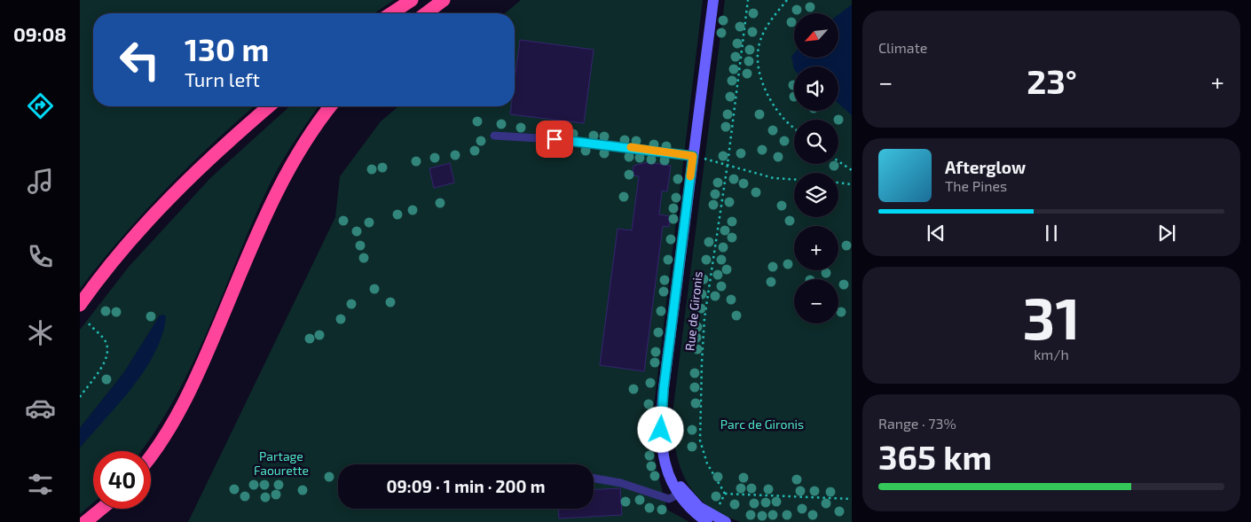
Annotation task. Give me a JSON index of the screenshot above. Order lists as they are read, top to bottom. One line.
{"streets":{"street":["Rue de Gironis"]},"parks":["Parc de Gironis","Partage Faourette"],"north":"bottom left","page":{"tabs":"09:08","tile":["Climate",["31","km/h"],["Range · 73%","365 km"]],"map_buttons":["+","−"],"turn":["130 m","Turn left"],"heat":["−","23°","+"],"song":["Afterglow","The Pines"],"limit":"40","trip":"09:09 · 1 min · 200 m"}}
